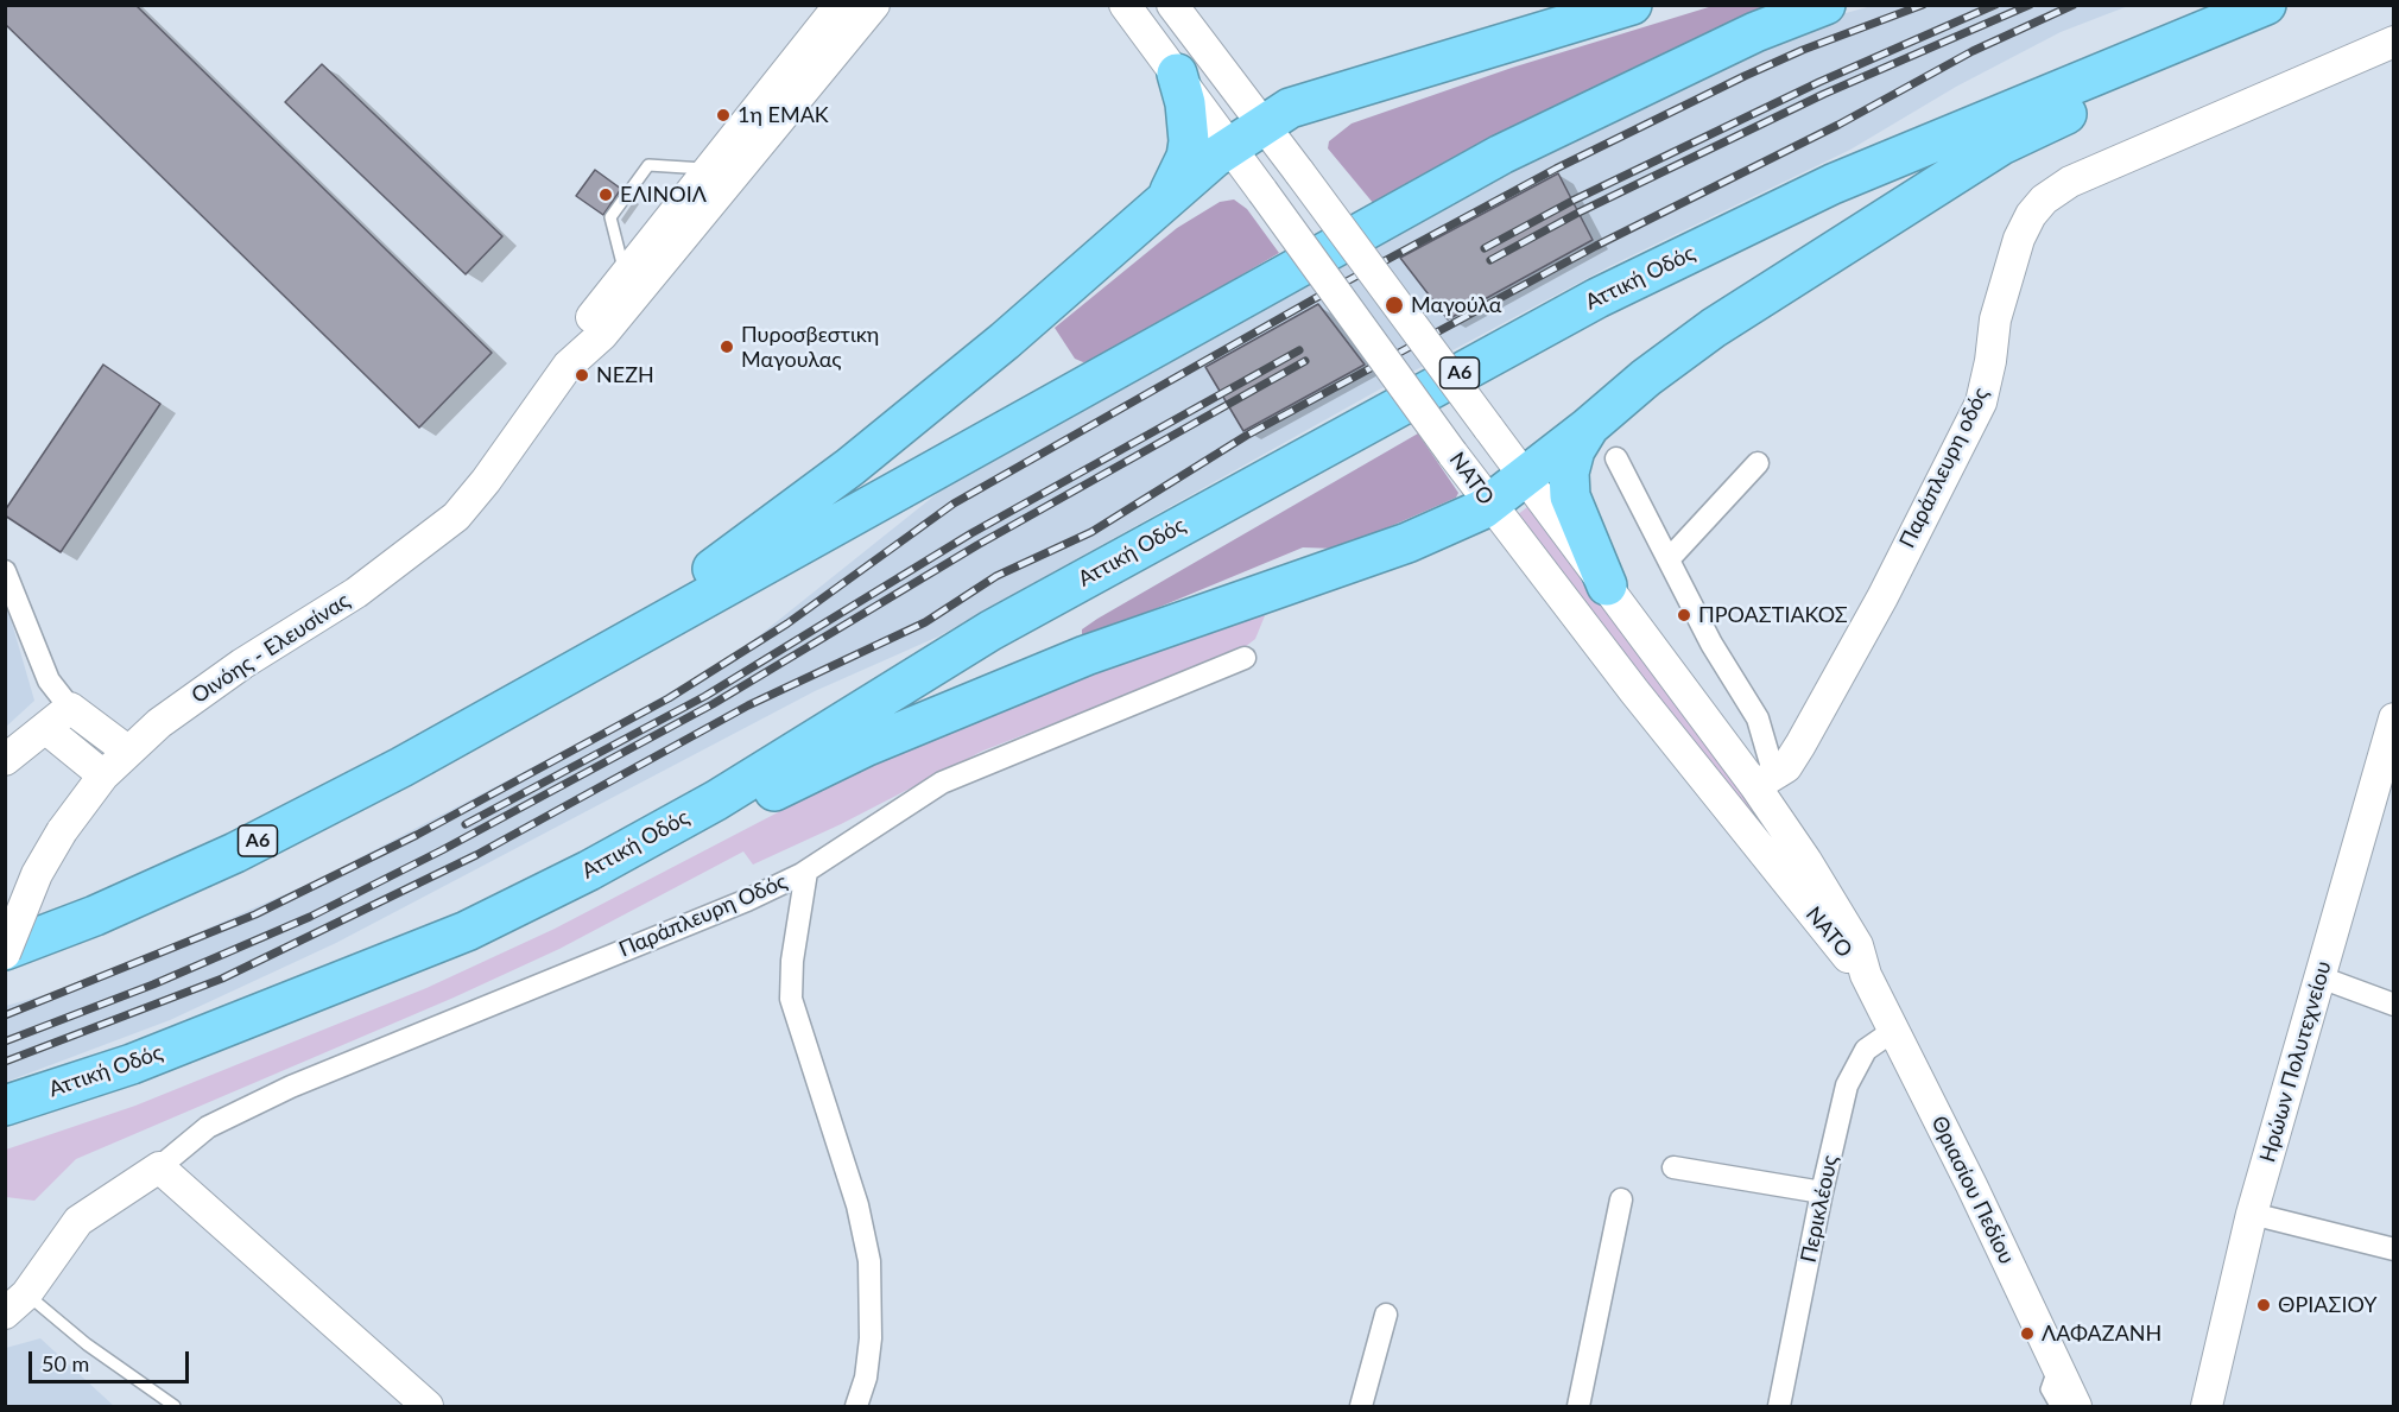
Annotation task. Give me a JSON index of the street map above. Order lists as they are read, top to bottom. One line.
{"streets":{"highway":["Αττική Οδός","Α6"],"main road":["Παράπλευρη οδός","ΝΑΤΟ","Οινόης - Ελευσίνας","Ηρώων Πολυτεχνείου","Θριασίου Πεδίου"],"street":["Παράπλευρη Οδός","Περικλέους"]},"crossings":[["Α6","Οινόης - Ελευσίνας"],["Παράπλευρη οδός","ΝΑΤΟ"],["ΝΑΤΟ","Θριασίου Πεδίου"],["Θριασίου Πεδίου","Περικλέους"]],"places":["1η ΕΜΑΚ","ΕΛΙΝΟΙΛ","Μαγούλα","Πυροσβεστικη Μαγουλας","ΝΕΖΗ","ΠΡΟΑΣΤΙΑΚΟΣ","ΘΡΙΑΣΙΟΥ","ΛΑΦΑΖΑΝΗ"],"scale_bar":"50 m"}
